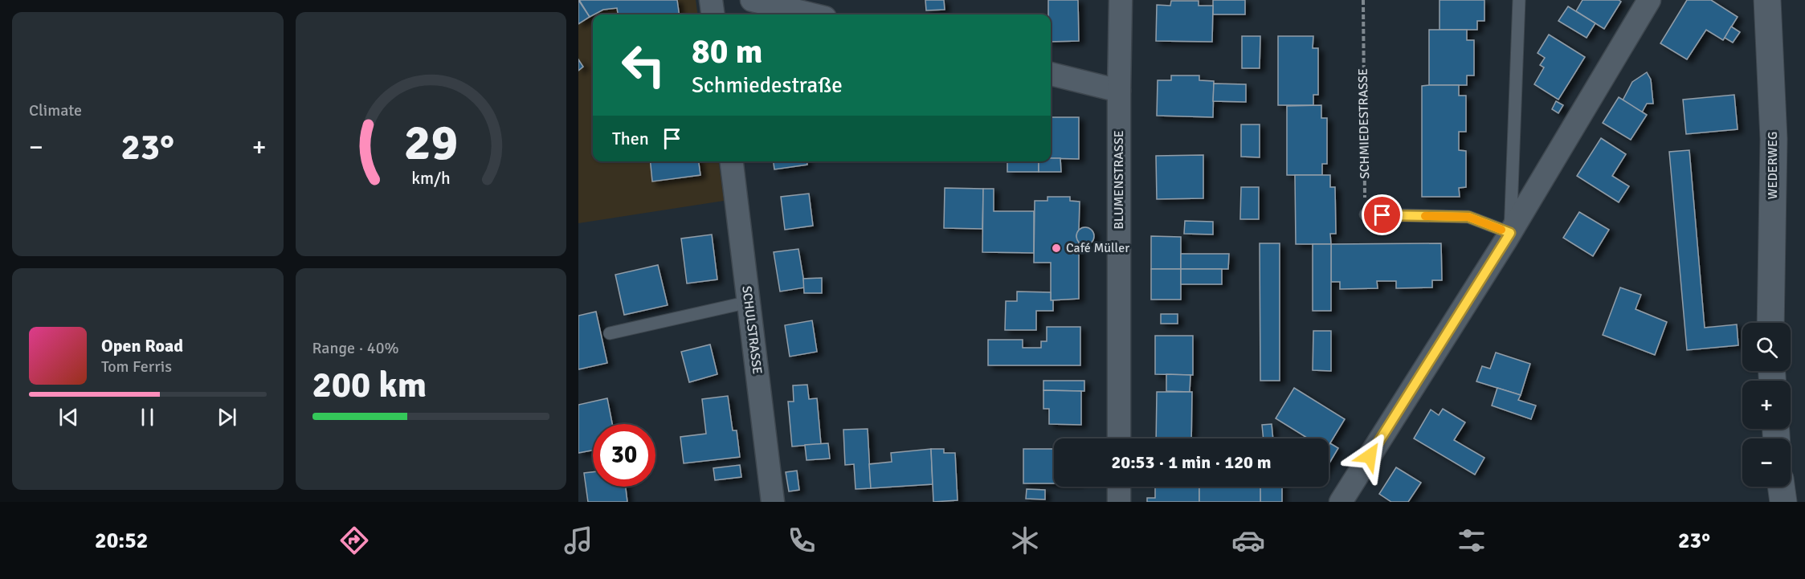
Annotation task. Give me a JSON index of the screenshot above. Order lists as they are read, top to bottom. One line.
{"streets":{"main road":["WEDERWEG"],"street":["BLUMENSTRASSE","SCHULSTRASSE"],"path":["SCHMIEDESTRASSE"]},"places":["Café Müller"],"page":{"tile":["Climate",["Range · 40%","200 km"]],"turn":["80 m","Schmiedestraße"],"then":"Then","heat":["−","23°","+"],"map_buttons":["+","−"],"song":["Open Road","Tom Ferris"],"limit":"30","trip":"20:53 · 1 min · 120 m","tabs":["20:52","23°"],"gauge":["29","km/h"]}}
